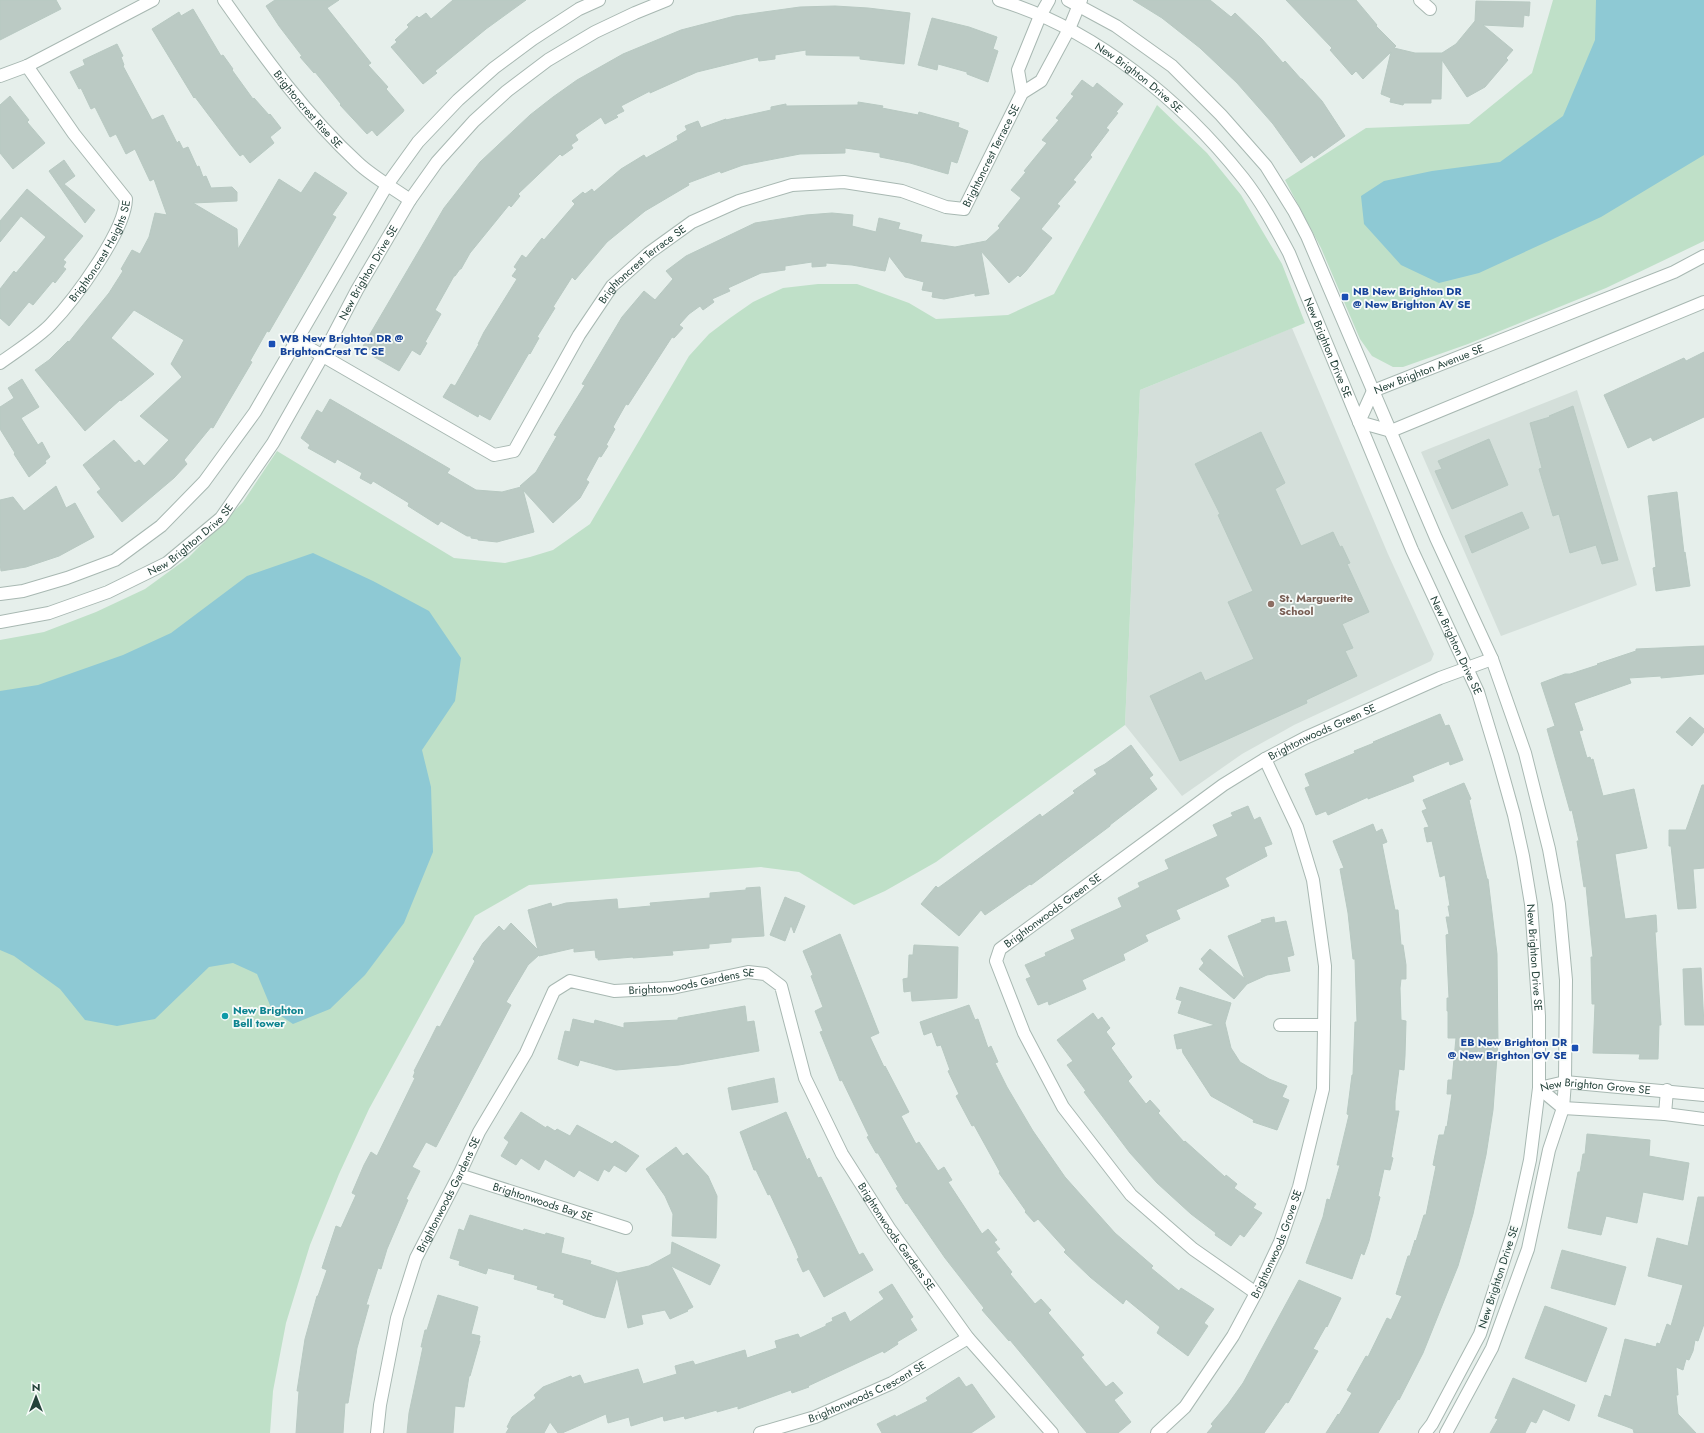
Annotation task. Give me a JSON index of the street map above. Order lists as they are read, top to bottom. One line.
{"streets":{"street":["New Brighton Drive SE","Brightoncrest Rise SE","Brightoncrest Terrace SE","Brightoncrest Heights SE","New Brighton Avenue SE","Brightonwoods Green SE","Brightonwoods Gardens SE","New Brighton Grove SE","Brightonwoods Bay SE","Brightonwoods Grove SE","Brightonwoods Crescent SE"]},"crossings":[["New Brighton Drive SE","Brightoncrest Rise SE"],["New Brighton Drive SE","Brightoncrest Terrace SE"],["New Brighton Drive SE","New Brighton Avenue SE"],["New Brighton Drive SE","Brightonwoods Green SE"],["New Brighton Drive SE","New Brighton Grove SE"],["Brightonwoods Green SE","Brightonwoods Grove SE"],["Brightonwoods Gardens SE","Brightonwoods Bay SE"],["Brightonwoods Gardens SE","Brightonwoods Crescent SE"]],"places":{"transit":["NB New Brighton DR @ New Brighton AV SE","WB New Brighton DR @ BrightonCrest TC SE","EB New Brighton DR @ New Brighton GV SE"],"other":["St. Marguerite School","New Brighton Bell tower"]},"north":"top"}
